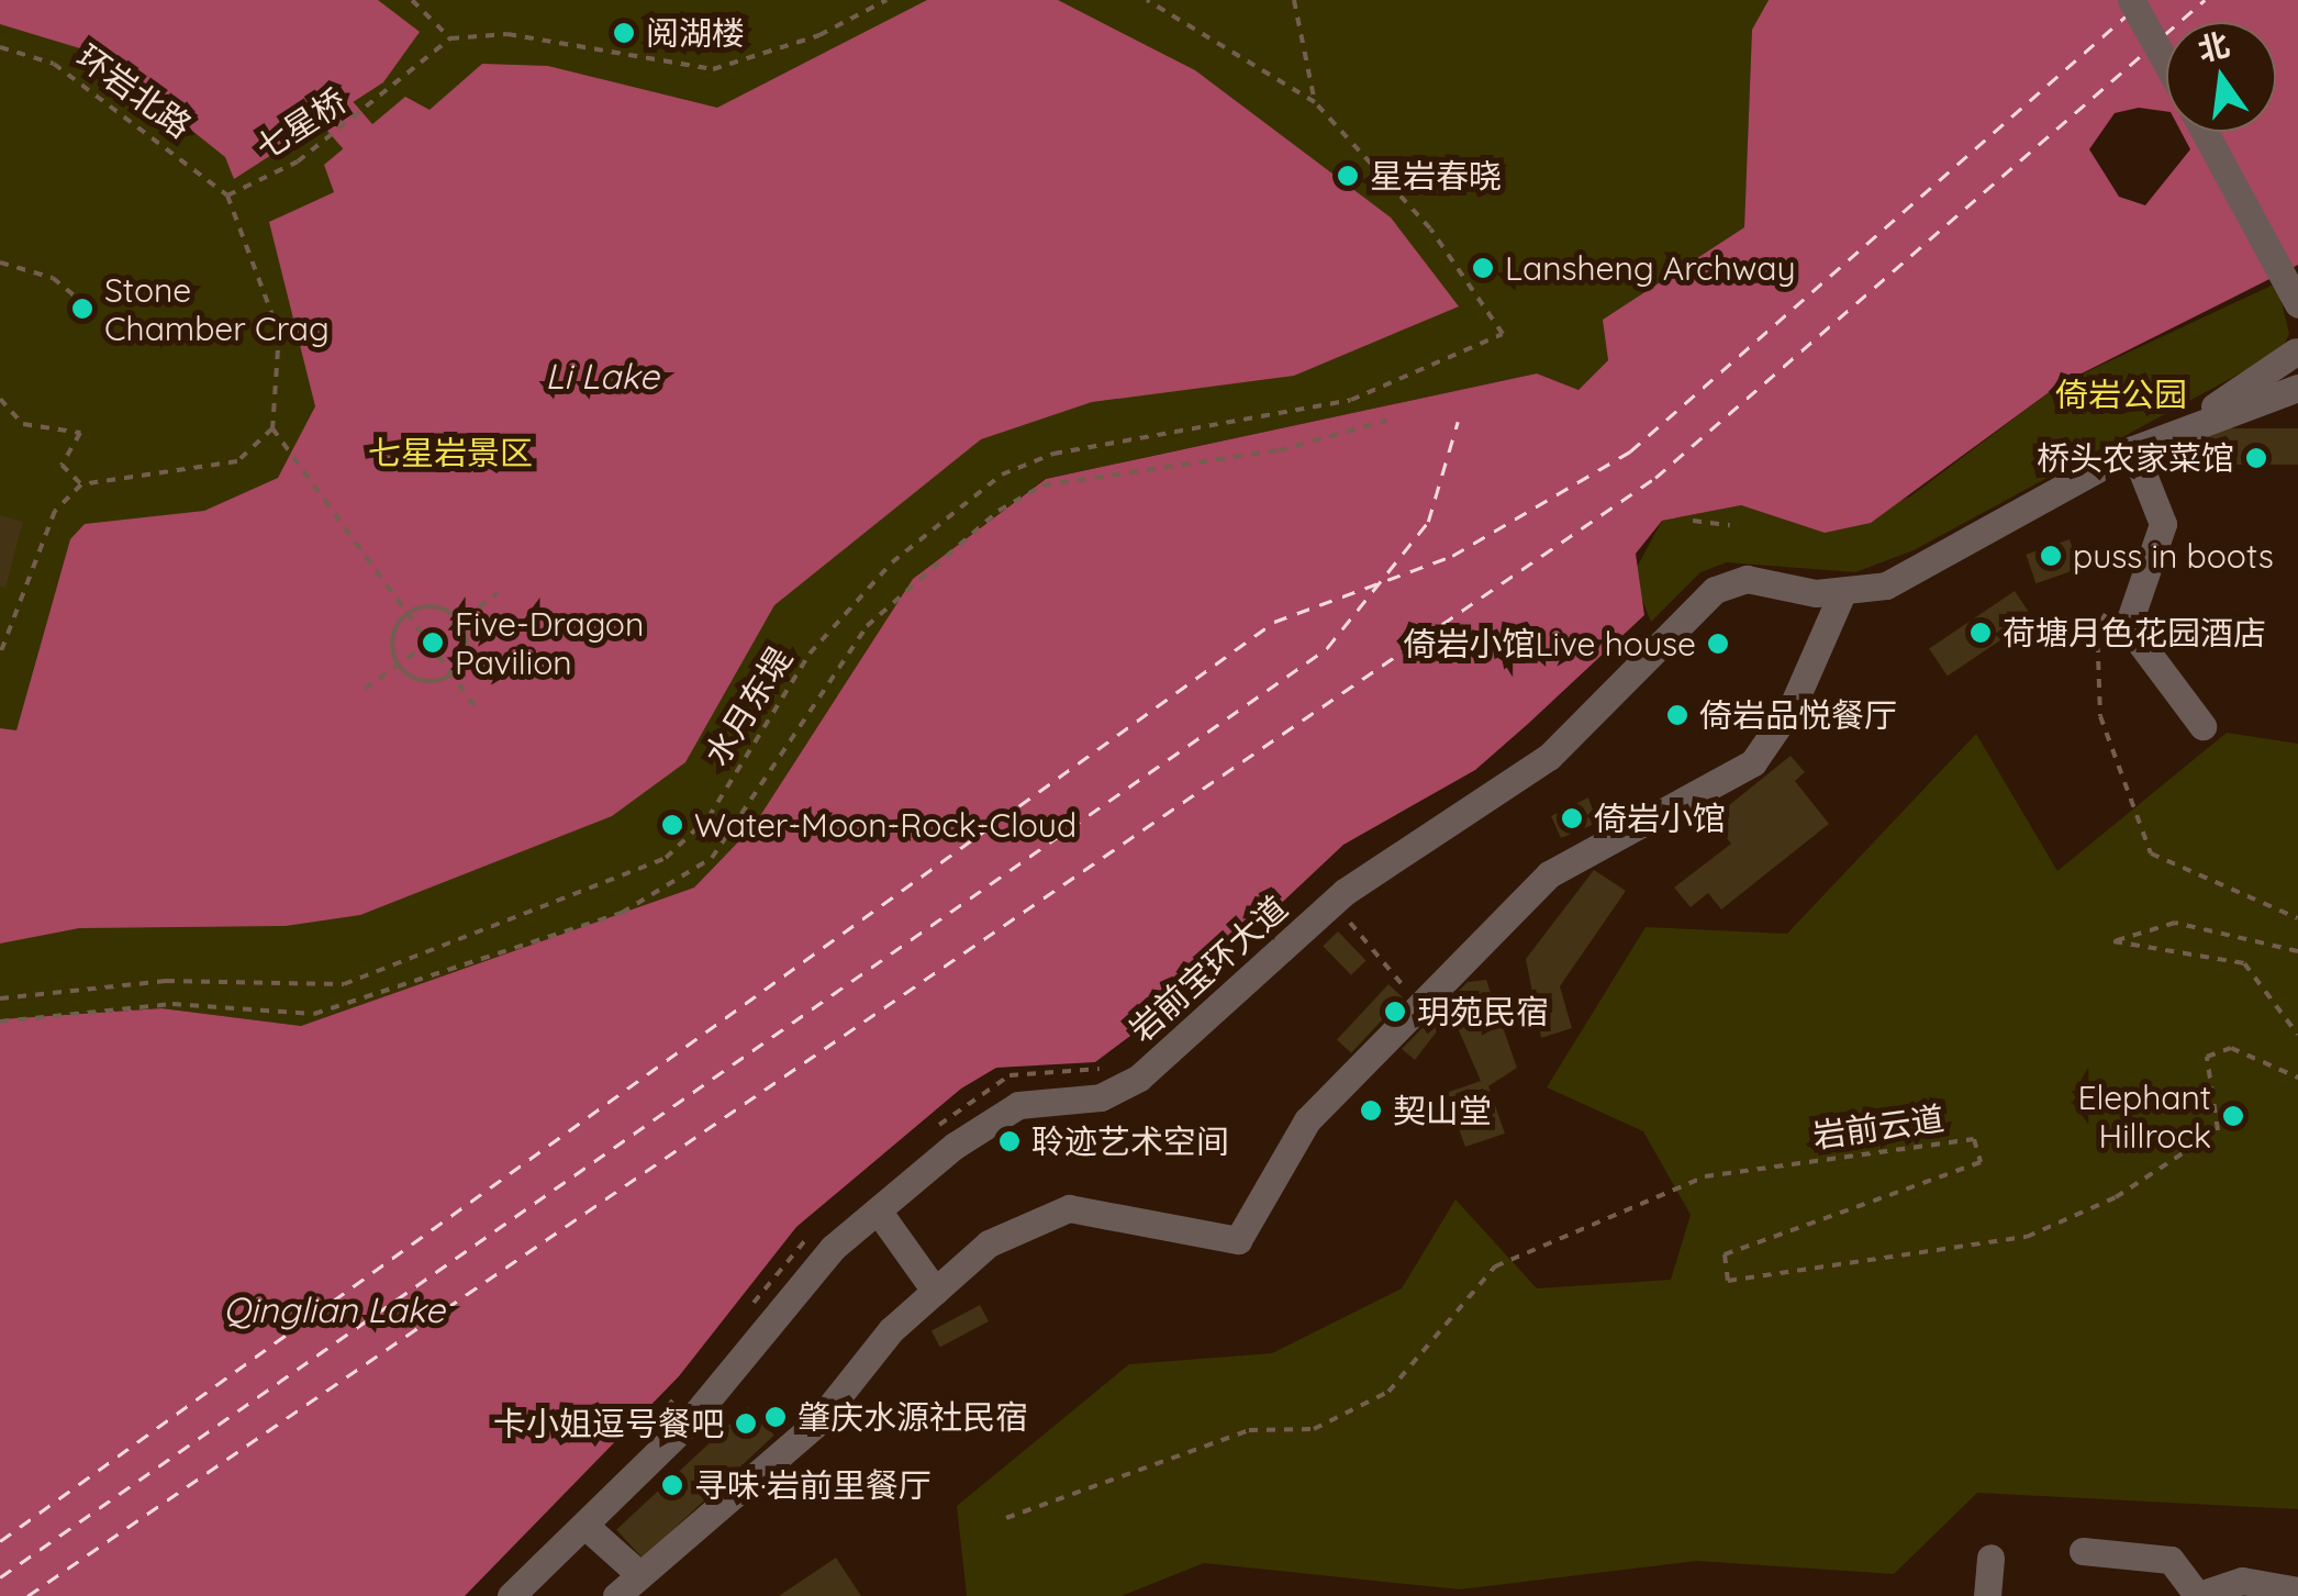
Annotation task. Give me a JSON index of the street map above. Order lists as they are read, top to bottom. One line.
{"streets":{"street":["岩前宝环大道"],"path":["环岩北路","七星桥","水月东堤","岩前云道"]},"crossings":[["环岩北路","七星桥"]],"water":["Li Lake","Qinglian Lake"],"parks":["倚岩公园","七星岩景区"],"places":["阅湖楼","星岩春晓","Lansheng Archway","Stone Chamber Crag","桥头农家菜馆","puss in boots","荷塘月色花园酒店","Five-Dragon Pavilion","倚岩小馆Live house","倚岩品悦餐厅","倚岩小馆","Water-Moon-Rock-Cloud","玥苑民宿","契山堂","Elephant Hillrock","聆迹艺术空间","肇庆水源社民宿","卡小姐逗号餐吧","寻味·岩前里餐厅"],"north":"top"}
